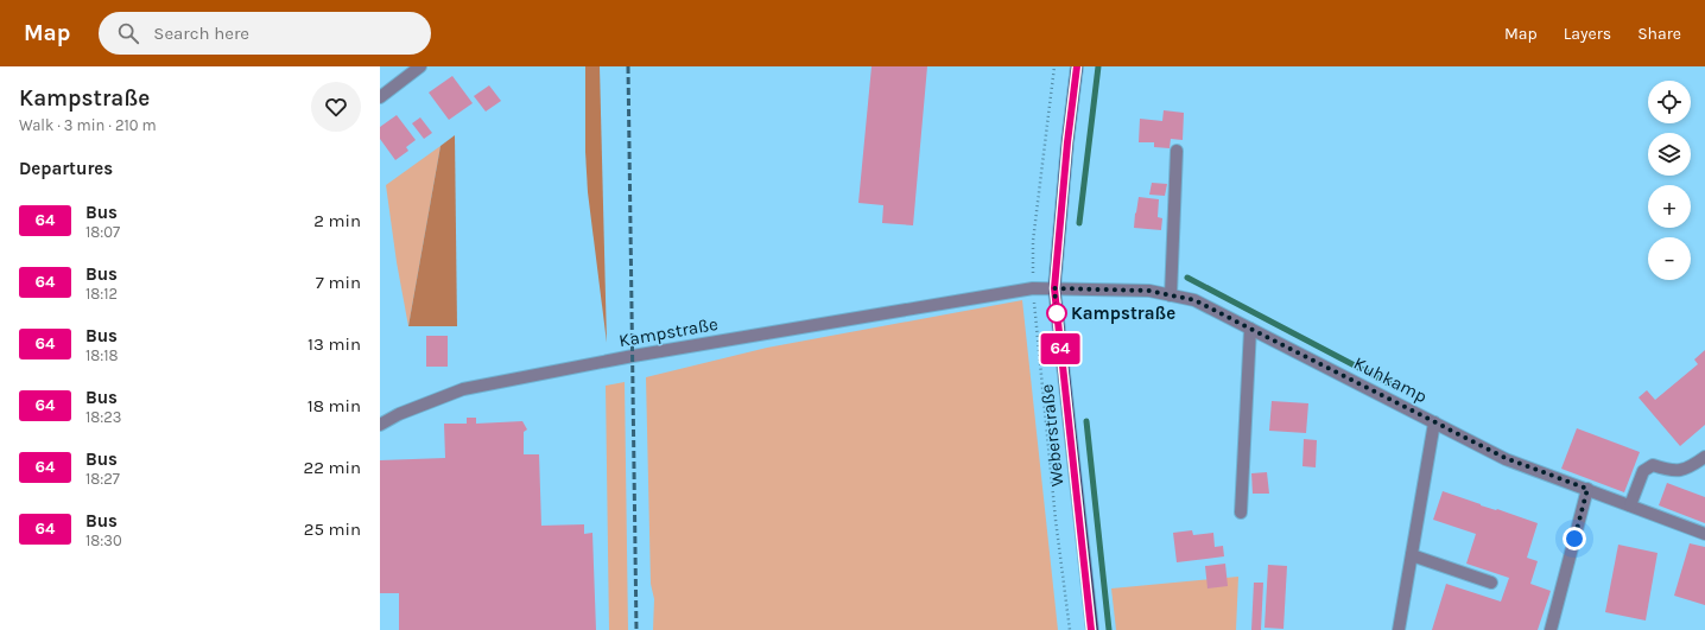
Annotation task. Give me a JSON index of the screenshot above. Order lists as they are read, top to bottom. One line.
{"streets":{"main road":["Weberstraße"],"street":["Kampstraße","Kuhkamp"]},"crossings":[["Kampstraße","Kuhkamp"],["Kampstraße","Weberstraße"],["Kuhkamp","Weberstraße"]],"places":["Kampstraße"],"lines":["bus line 64"],"page":{"header":"Map","search":"Search here","nav":["Map","Layers","Share"],"heading":[["Kampstraße","Walk · 3 min · 210 m"],"Departures"],"on_map":"64","map_buttons":["+","−"],"list":[{"mark":"64","name":"Bus","note":"18:07","value":"2 min"},{"mark":"64","name":"Bus","note":"18:12","value":"7 min"},{"mark":"64","name":"Bus","note":"18:18","value":"13 min"},{"mark":"64","name":"Bus","note":"18:23","value":"18 min"},{"mark":"64","name":"Bus","note":"18:27","value":"22 min"},{"mark":"64","name":"Bus","note":"18:30","value":"25 min"}]}}
